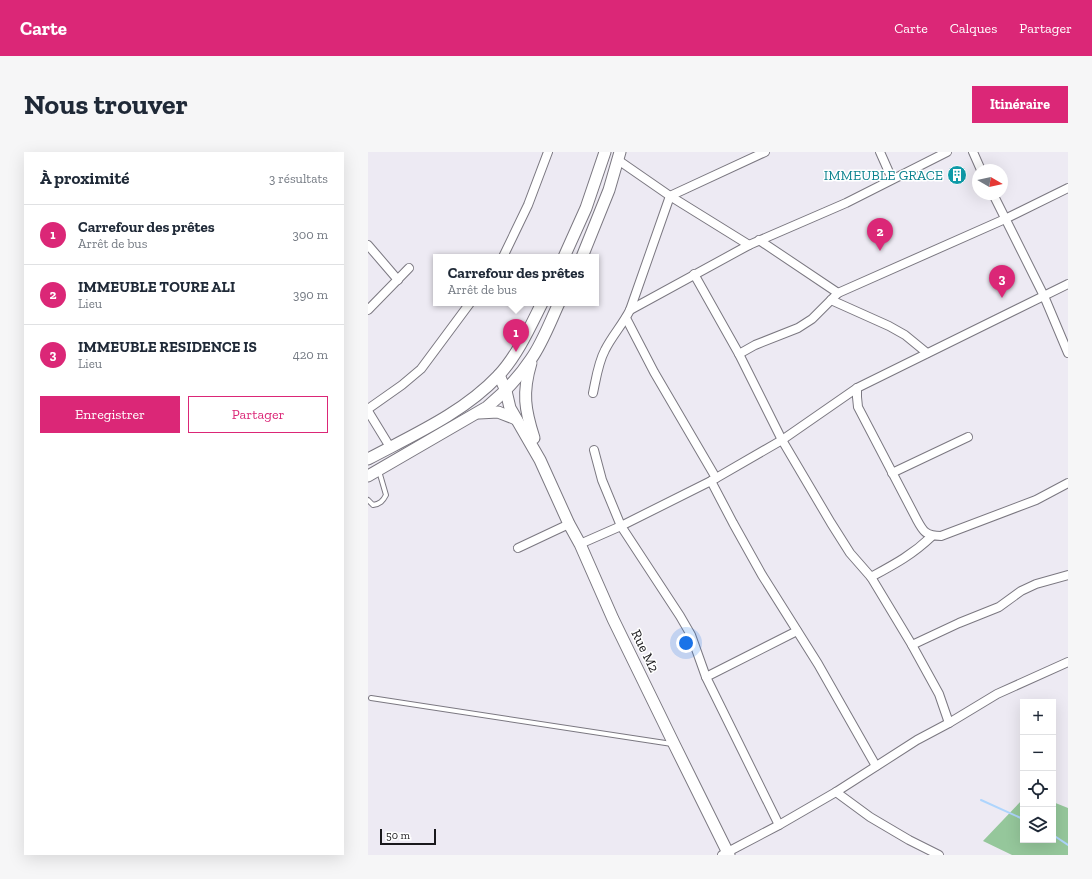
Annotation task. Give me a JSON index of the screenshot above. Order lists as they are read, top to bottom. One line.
{"streets":{"main road":["Rue M2"]},"places":{"building":["IMMEUBLE GRACE"]},"scale_bar":"50 m","north":"right","page":{"header":"Carte","nav":["Carte","Calques","Partager"],"buttons":["Itinéraire",["Enregistrer","Partager"]],"title":"Nous trouver","heading":["À proximité","3 résultats"],"list":[{"mark":"1","name":"Carrefour des prêtes","note":"Arrêt de bus","value":"300 m"},{"mark":"2","name":"IMMEUBLE TOURE ALI","note":"Lieu","value":"390 m"},{"mark":"3","name":"IMMEUBLE RESIDENCE IS","note":"Lieu","value":"420 m"}],"pins":["2","3","1"],"popup":["Carrefour des prêtes","Arrêt de bus"],"map_buttons":["+","−"],"scale":"50 m"}}
